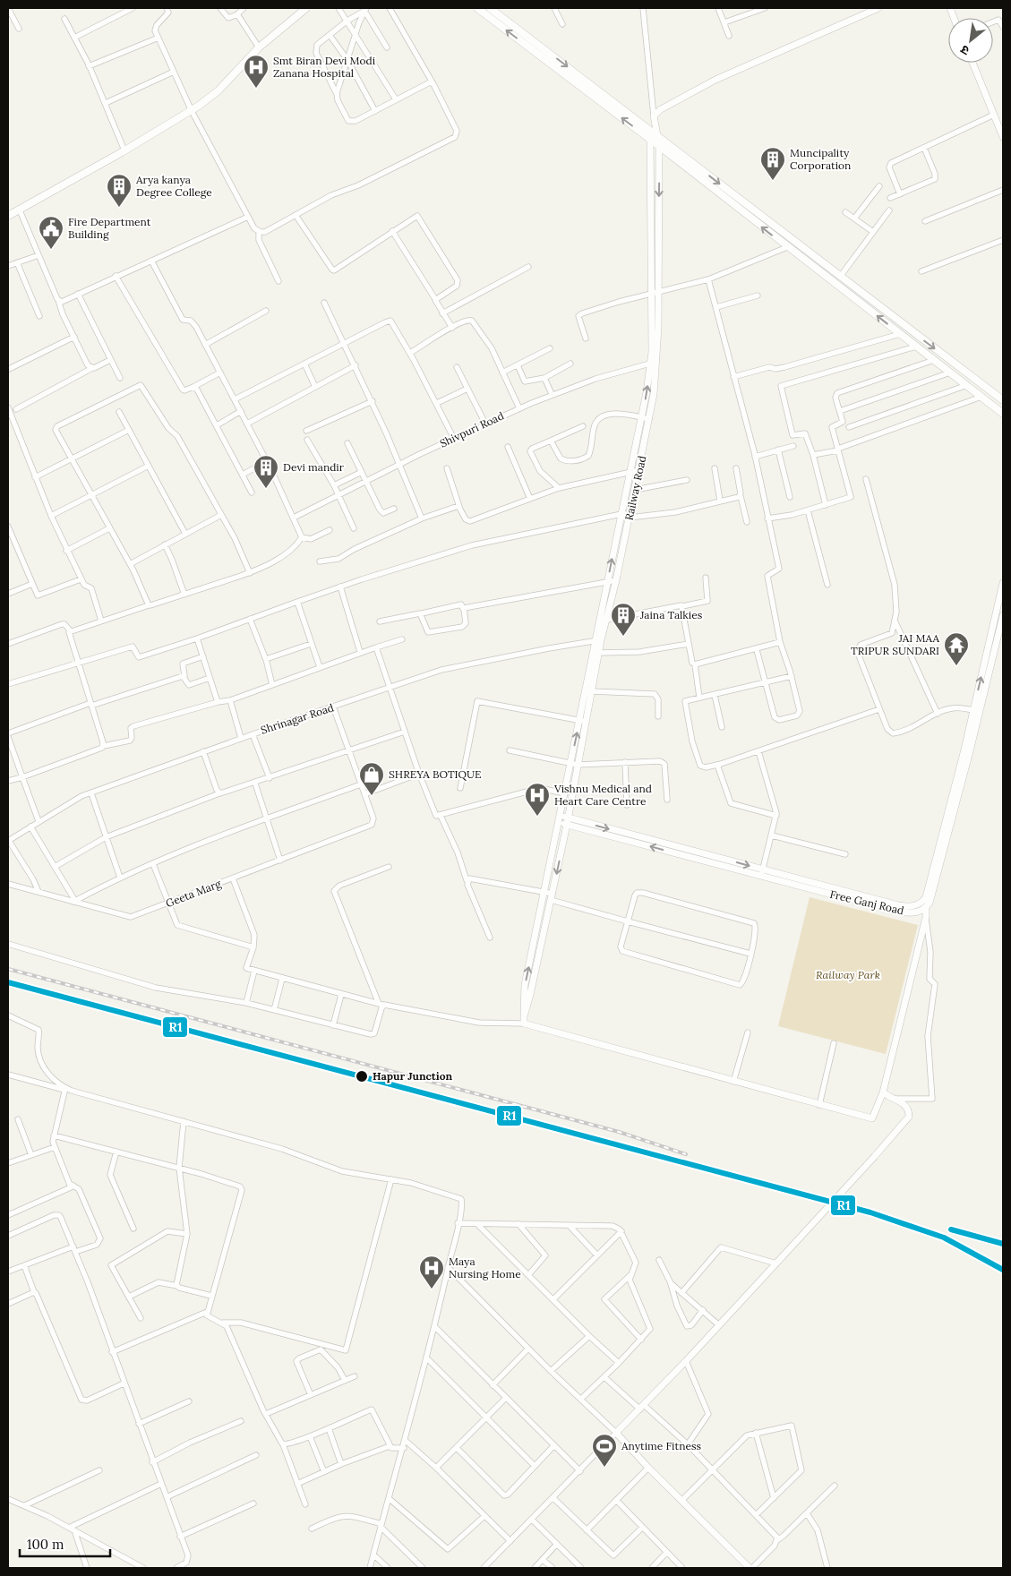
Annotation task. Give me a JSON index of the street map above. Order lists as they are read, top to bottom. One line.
{"streets":{"street":["Shivpuri Road","Railway Road","Shrinagar Road","Geeta Marg","Free Ganj Road"]},"crossings":[["Shivpuri Road","Railway Road"],["Railway Road","Shrinagar Road"],["Railway Road","Free Ganj Road"]],"parks":["Railway Park"],"places":{"hospital":["Smt Biran Devi Modi Zanana Hospital","Vishnu Medical and Heart Care Centre","Maya Nursing Home"],"building":["Muncipality Corporation","Arya kanya Degree College","Devi mandir","Jaina Talkies"],"public building":["Fire Department Building"],"temple":["JAI MAA TRIPUR SUNDARI"],"shop":["SHREYA BOTIQUE"],"other":["Hapur Junction"],"sports":["Anytime Fitness"]},"lines":["transit line R1"],"scale_bar":"100 m","north":"bottom left"}
